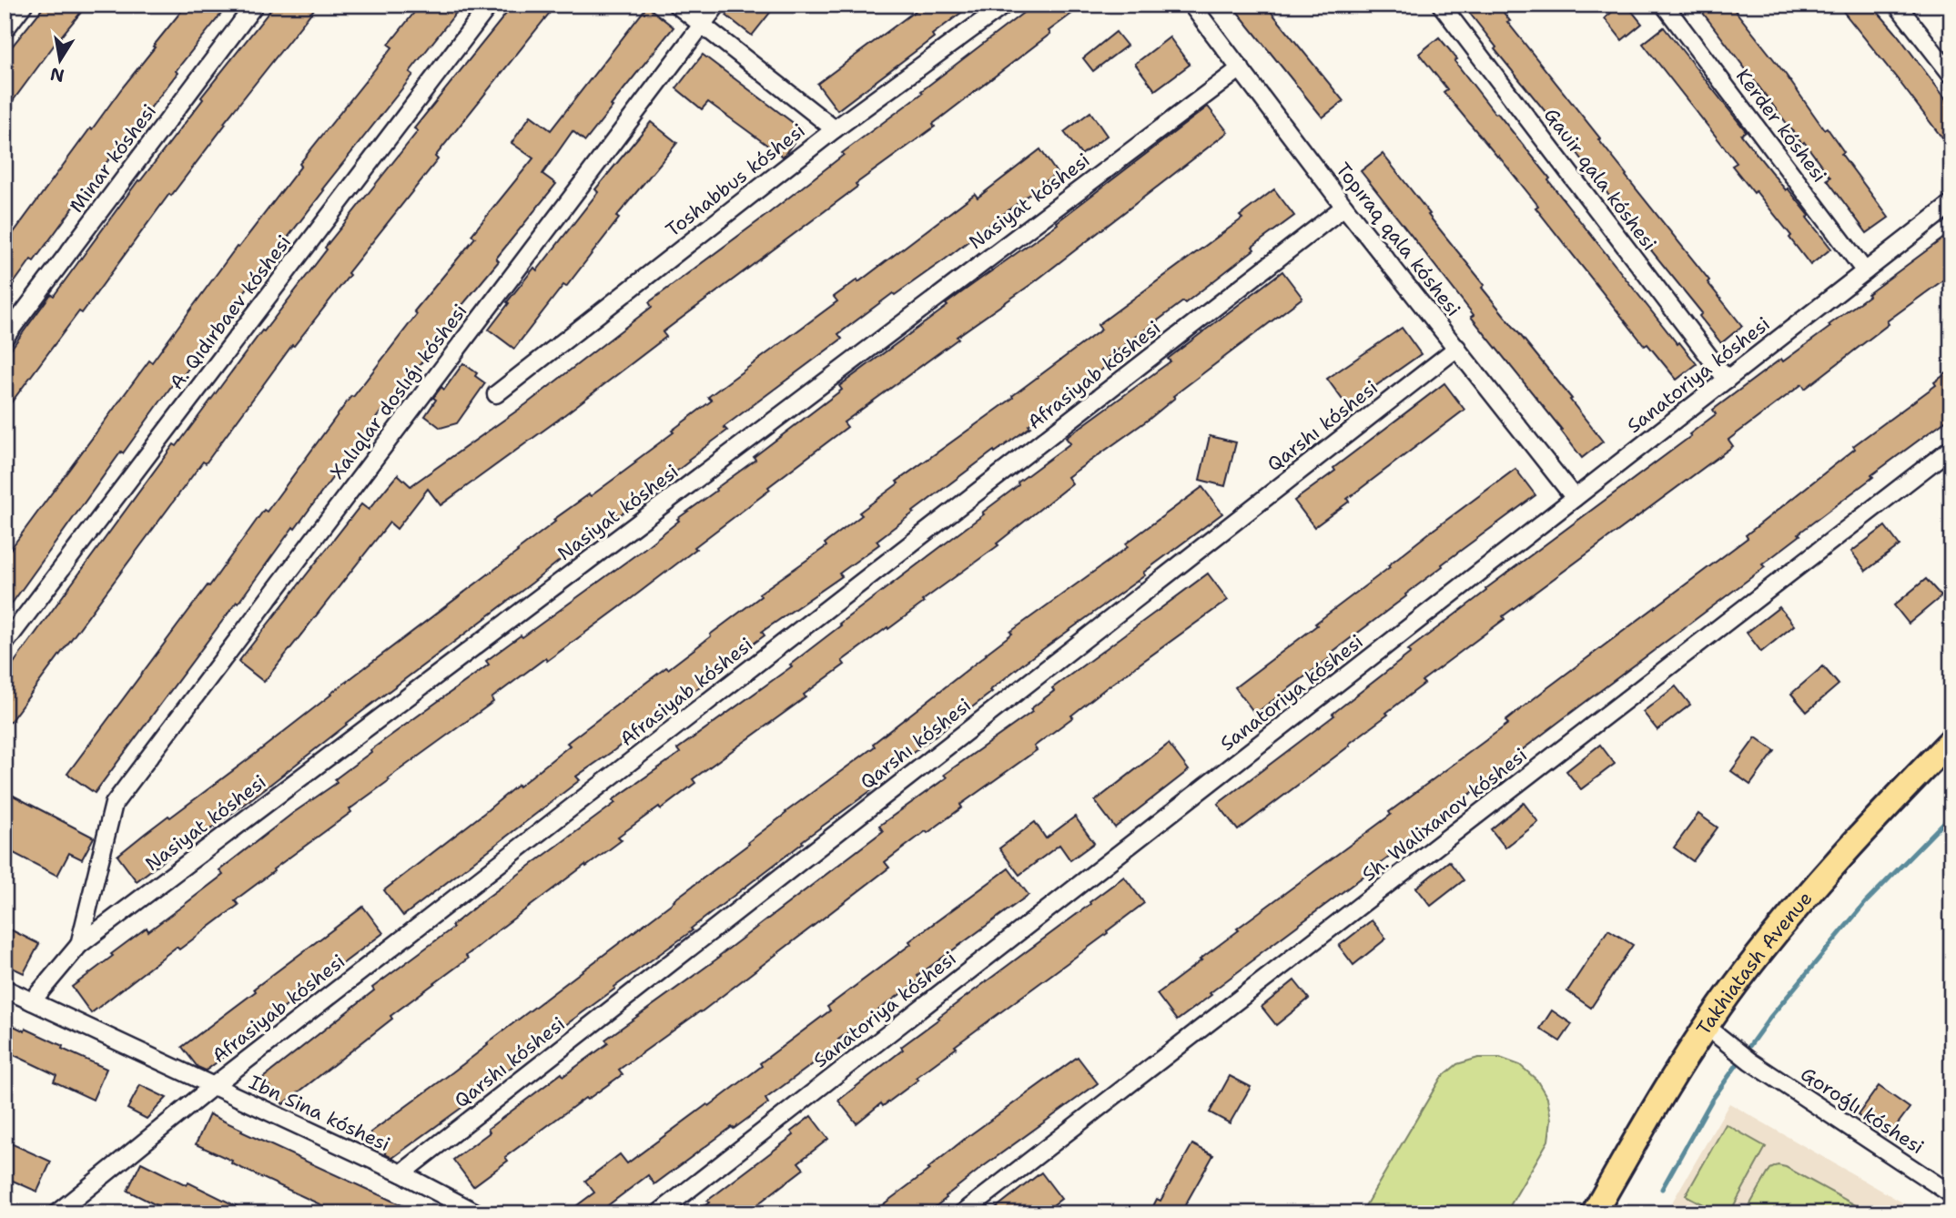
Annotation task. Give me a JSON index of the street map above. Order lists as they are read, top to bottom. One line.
{"streets":{"highway":["Takhiatash Avenue"],"street":["Kerder kóshesi","Minar kóshesi","Gauir qala kóshesi","Toshabbus kóshesi","Nasiyat kóshesi","Topıraq qala kóshesi","A. Qıdırbaev kóshesi","Afrasiyab kóshesi","Sanatoriya kóshesi","Xalıqlar doslıǵı kóshesi","Qarshı kóshesi","Sh. Walixanov kóshesi","Goroǵlı kóshesi","Ibn Sina kóshesi"]},"crossings":[["Kerder kóshesi","Sanatoriya kóshesi"],["Gauir qala kóshesi","Sanatoriya kóshesi"],["Nasiyat kóshesi","Topıraq qala kóshesi"],["Nasiyat kóshesi","Xalıqlar doslıǵı kóshesi"],["Nasiyat kóshesi","Ibn Sina kóshesi"],["Topıraq qala kóshesi","Afrasiyab kóshesi"],["Topıraq qala kóshesi","Sanatoriya kóshesi"],["Topıraq qala kóshesi","Qarshı kóshesi"],["Afrasiyab kóshesi","Ibn Sina kóshesi"],["Qarshı kóshesi","Ibn Sina kóshesi"],["Takhiatash Avenue","Goroǵlı kóshesi"]],"north":"bottom"}
